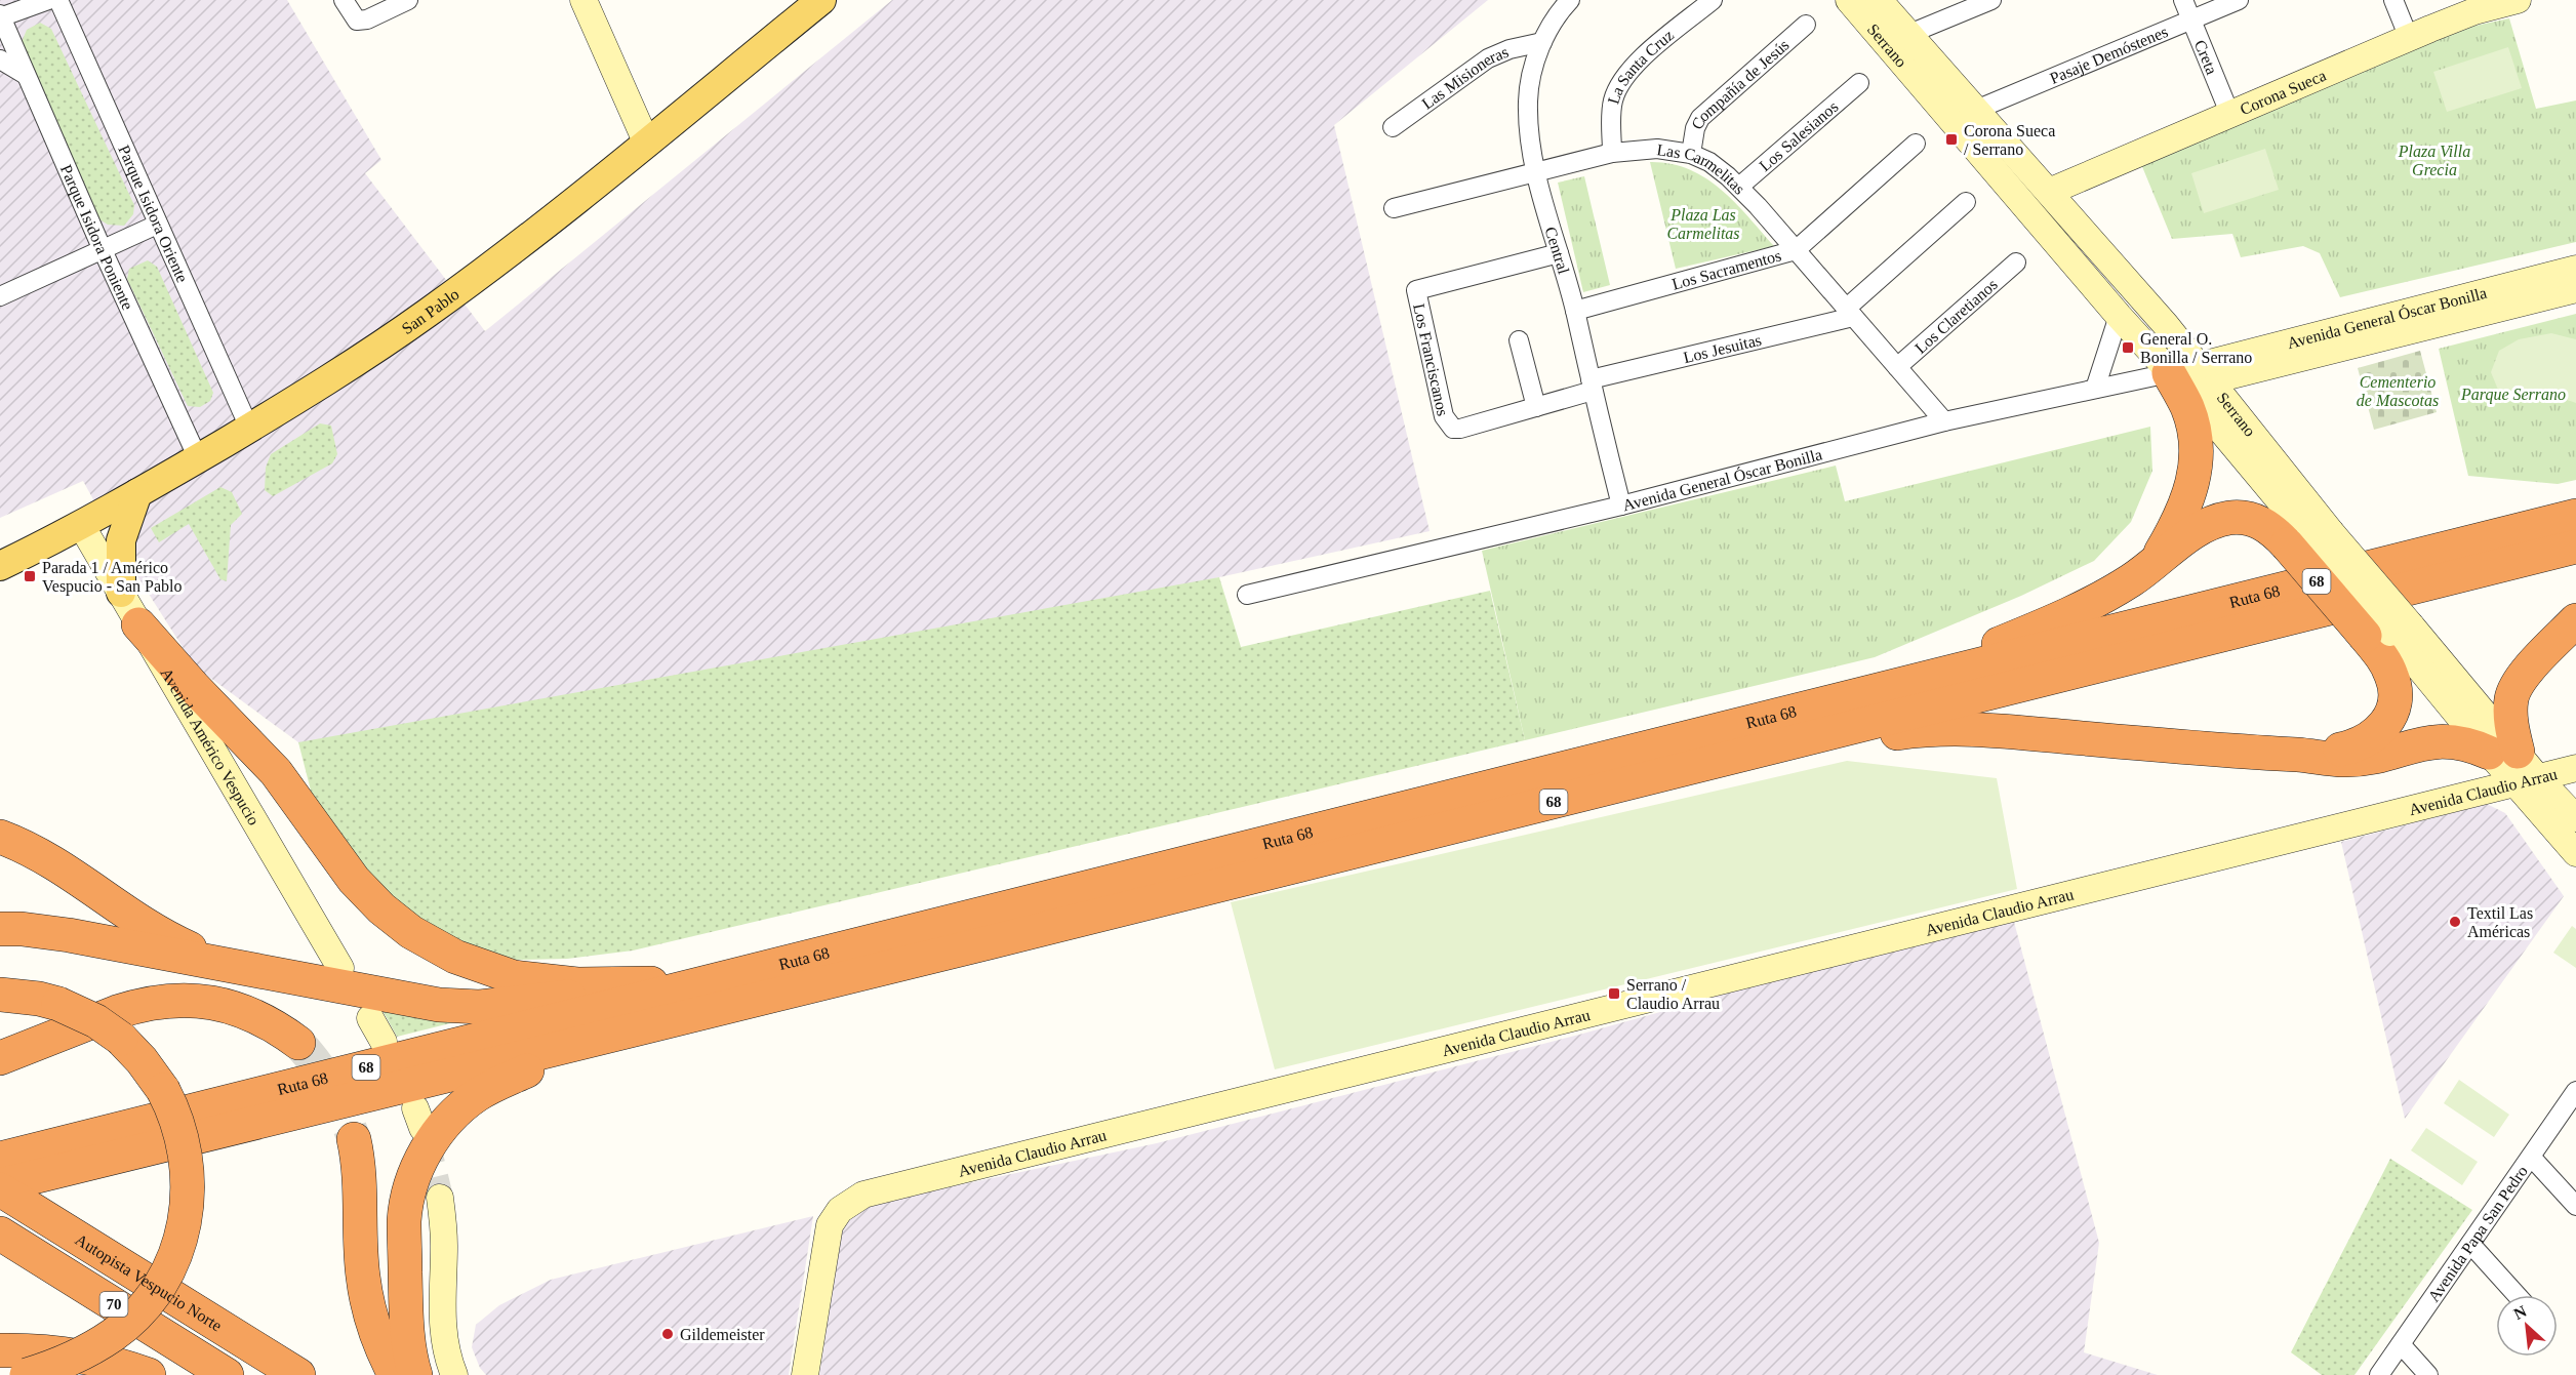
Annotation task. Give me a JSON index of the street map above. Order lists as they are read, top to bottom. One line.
{"streets":{"highway":["68","Ruta 68","Autopista Vespucio Norte","70"],"main road":["San Pablo"],"street":["Serrano","Pasaje Demóstenes","Creta","La Santa Cruz","Las Misioneras","Compañía de Jesús","Corona Sueca","Los Salesianos","Las Carmelitas","Parque Isidora Oriente","Parque Isidora Poniente","Central","Los Sacramentos","Los Claretianos","Avenida General Óscar Bonilla","Los Jesuitas","Los Franciscanos","Avenida Américo Vespucio","Avenida Claudio Arrau","Avenida Papa San Pedro"]},"crossings":[["Serrano","Pasaje Demóstenes"],["Serrano","Corona Sueca"],["Serrano","Avenida General Óscar Bonilla"],["Serrano","Avenida Claudio Arrau"],["Pasaje Demóstenes","Creta"],["Creta","Corona Sueca"],["La Santa Cruz","Las Carmelitas"],["Las Misioneras","Central"],["Compañía de Jesús","Las Carmelitas"],["Los Salesianos","Las Carmelitas"],["Las Carmelitas","Central"],["Las Carmelitas","Los Sacramentos"],["Las Carmelitas","Los Claretianos"],["Las Carmelitas","Avenida General Óscar Bonilla"],["Las Carmelitas","Los Jesuitas"],["Parque Isidora Oriente","San Pablo"],["Parque Isidora Poniente","San Pablo"],["Central","Los Sacramentos"],["Central","Avenida General Óscar Bonilla"],["Central","Los Jesuitas"],["Central","Los Franciscanos"],["San Pablo","Avenida Américo Vespucio"],["Los Jesuitas","Los Franciscanos"],["Ruta 68","Autopista Vespucio Norte"]],"parks":["Plaza Villa Grecia","Plaza Las Carmelitas","Cementerio de Mascotas","Parque Serrano"],"places":{"transit":["Corona Sueca / Serrano","General O. Bonilla / Serrano","Parada 1 / Américo Vespucio - San Pablo","Serrano / Claudio Arrau"],"other":["Textil Las Américas","Gildemeister"]},"north":"top left"}
